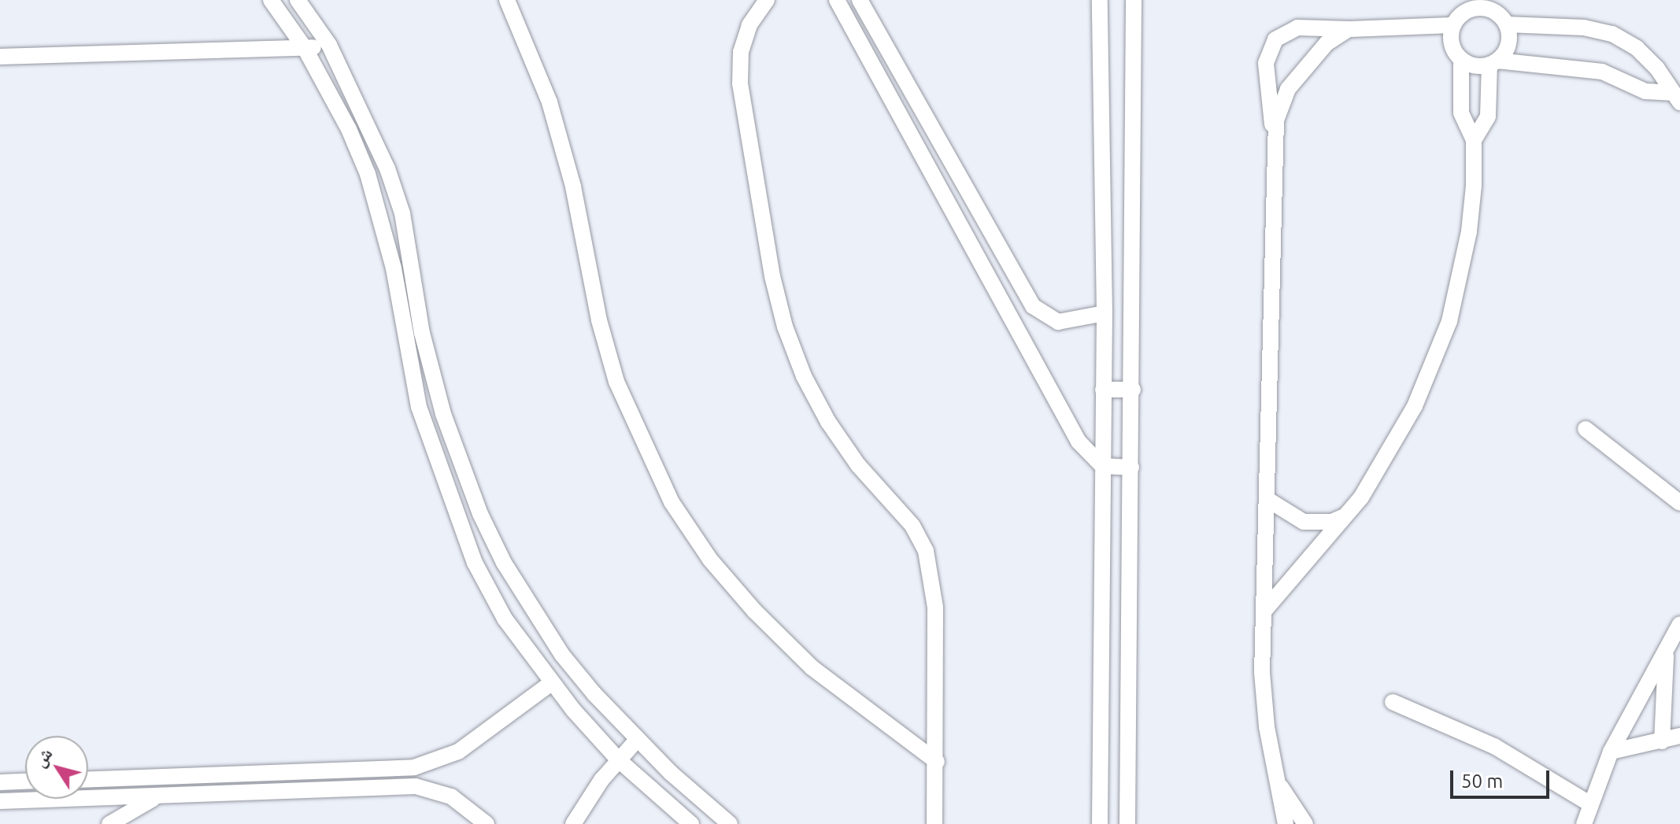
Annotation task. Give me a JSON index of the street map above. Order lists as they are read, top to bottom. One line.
{"scale_bar":"50 m","north":"top left"}
